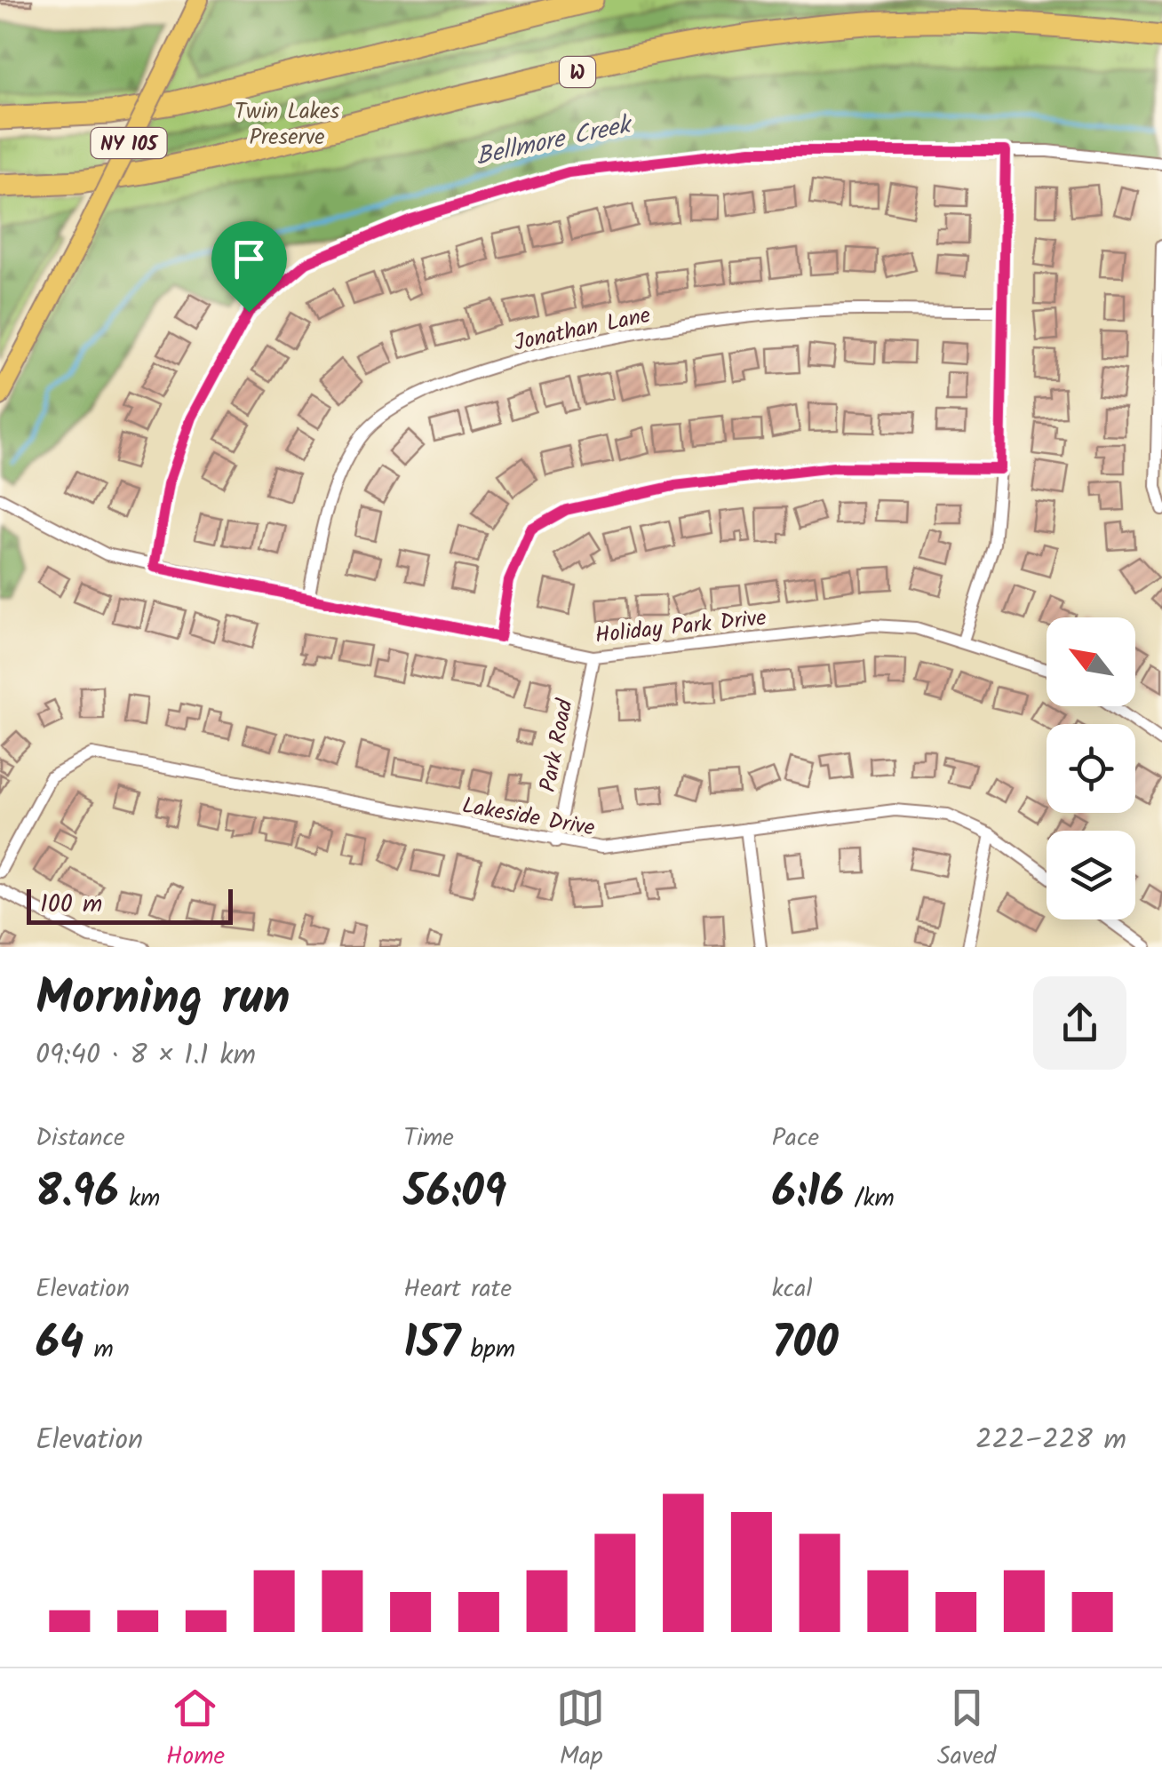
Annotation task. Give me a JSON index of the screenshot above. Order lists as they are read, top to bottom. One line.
{"streets":{"highway":["W"],"main road":["NY 105"],"street":["Jonathan Lane","Holiday Park Drive","Park Road","Lakeside Drive"]},"crossings":[["Jonathan Lane","Holiday Park Drive"],["Holiday Park Drive","Park Road"],["Park Road","Lakeside Drive"]],"water":["Bellmore Creek"],"parks":["Twin Lakes Preserve"],"scale_bar":"100 m","north":"top left","page":{"scale":"100 m","heading":["Morning run","09:40 · 8 × 1.1 km"],"stats":[["Distance","8.96 km"],["Time","56:09"],["Pace","6:16 /km"],["Elevation","64 m"],["Heart rate","157 bpm"],["kcal","700"]],"chart":["Elevation","222–228 m"],"tabs":["Home","Map","Saved"]}}
